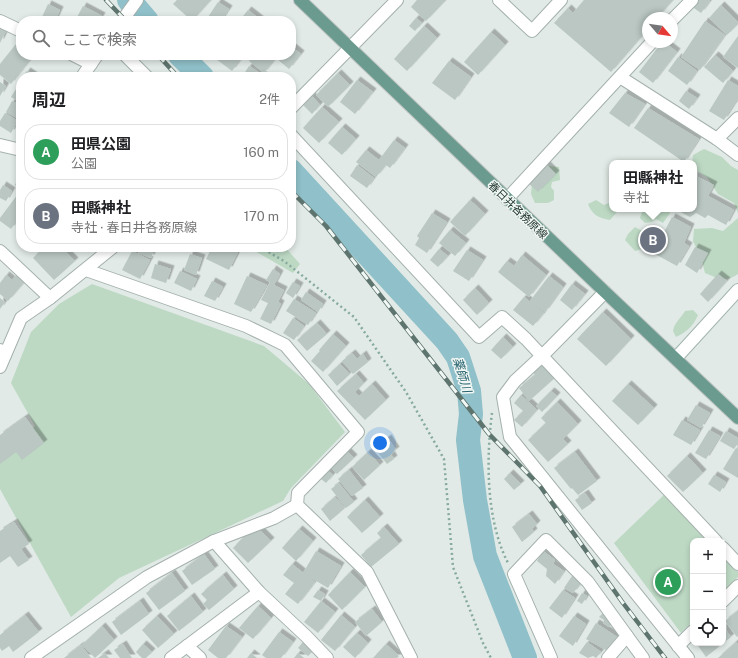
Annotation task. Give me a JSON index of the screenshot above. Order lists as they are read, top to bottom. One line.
{"streets":{"main road":["春日井各務原線"]},"water":["薬師川"],"north":"bottom right","page":{"search":"ここで検索","heading":["周辺","2件"],"list":[{"mark":"A","name":"田県公園","note":"公園","value":"160 m"},{"mark":"B","name":"田縣神社","note":"寺社 · 春日井各務原線","value":"170 m"}],"popup":["田縣神社","寺社"],"pins":["B","A"],"map_buttons":["+","−"]}}
